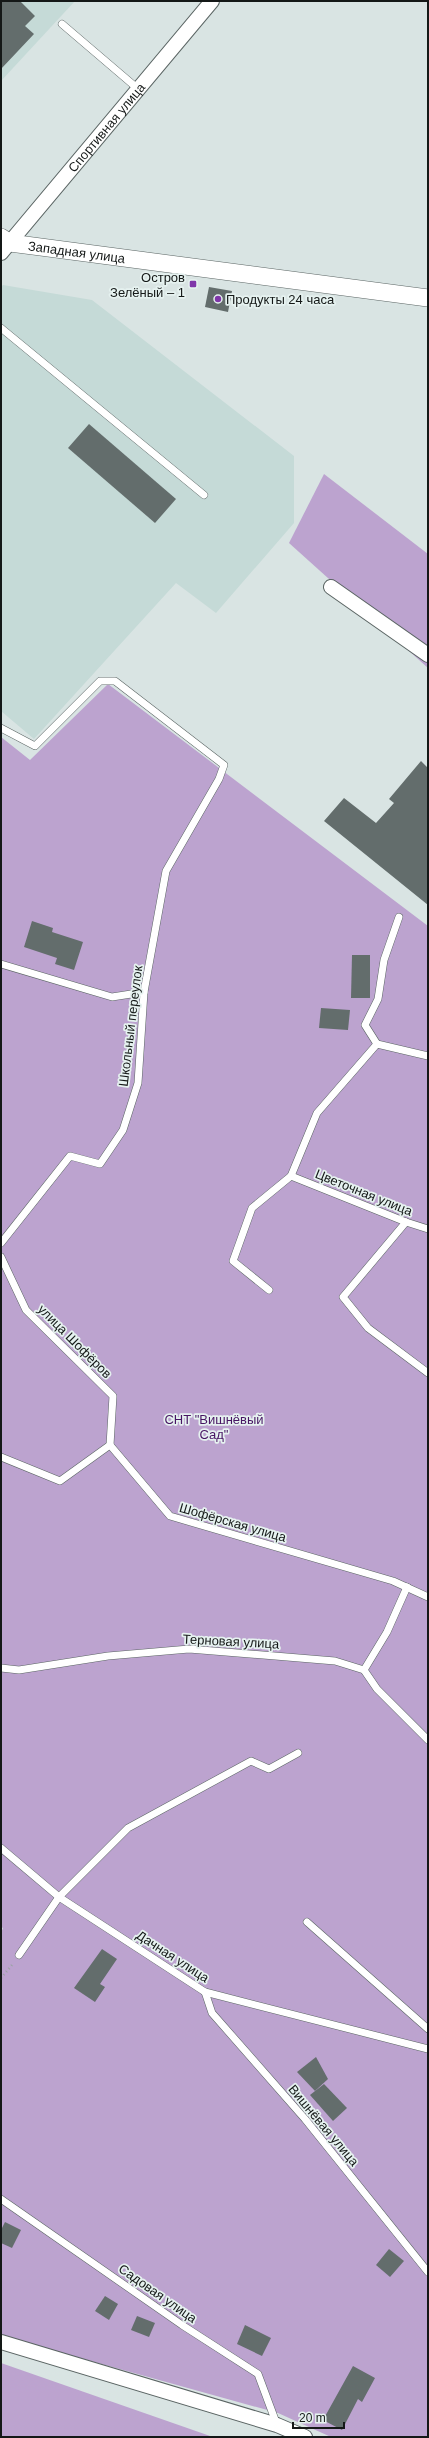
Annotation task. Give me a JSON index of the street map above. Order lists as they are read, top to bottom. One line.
{"streets":{"street":["Спортивная улица","Западная улица"],"lane":["Школьный переулок","Цветочная улица","улица Шофёров","Шофёрская улица","Терновая улица","Дачная улица","Вишнёвая улица","Садовая улица"]},"crossings":[["Спортивная улица","Западная улица"],["улица Шофёров","Шофёрская улица"],["Дачная улица","Вишнёвая улица"]],"parks":["СНТ \"Вишнёвый Сад\""],"places":{"transit":["Остров Зелёный – 1"],"other":["Продукты 24 часа"]},"scale_bar":"20 m"}
